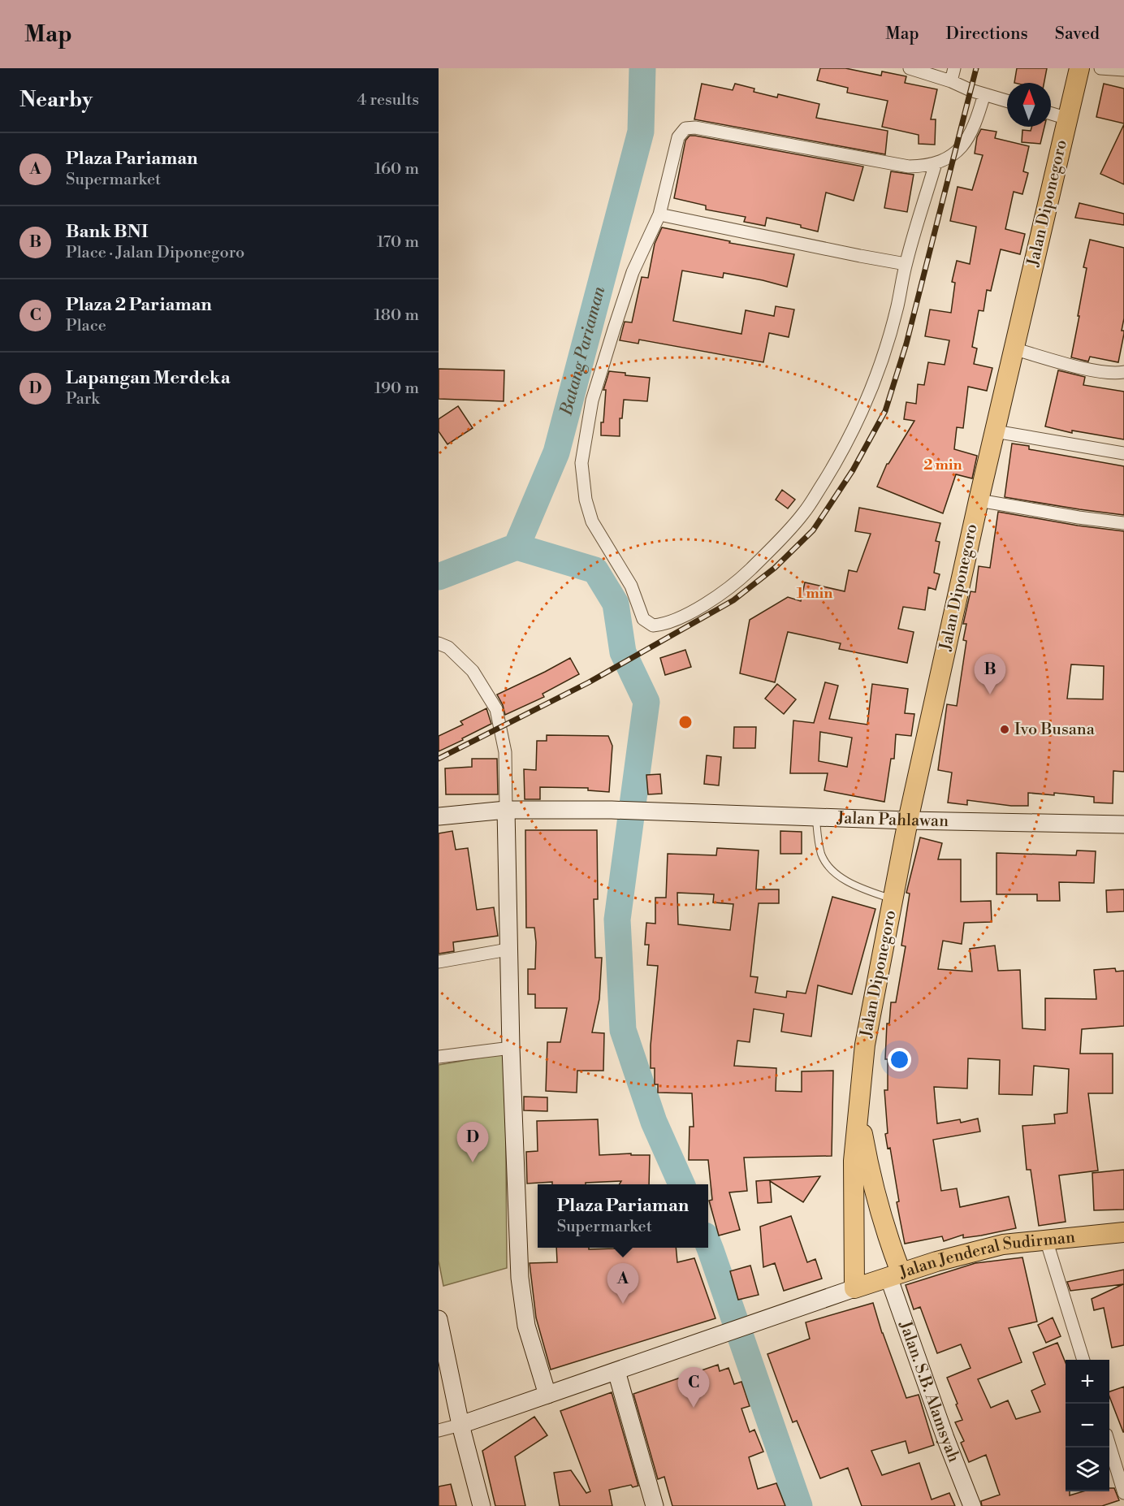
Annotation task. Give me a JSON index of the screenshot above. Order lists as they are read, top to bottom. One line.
{"streets":{"main road":["Jalan Diponegoro","Jalan Jenderal Sudirman"],"street":["Jalan Pahlawan","Jalan. S.B. Alamsyah"]},"crossings":[["Jalan Diponegoro","Jalan Pahlawan"],["Jalan Diponegoro","Jalan Jenderal Sudirman"],["Jalan Diponegoro","Jalan. S.B. Alamsyah"],["Jalan Jenderal Sudirman","Jalan. S.B. Alamsyah"]],"water":["Batang Pariaman"],"places":["Ivo Busana"],"north":"top","page":{"header":"Map","nav":["Map","Directions","Saved"],"heading":["Nearby","4 results"],"list":[{"mark":"A","name":"Plaza Pariaman","note":"Supermarket","value":"160 m"},{"mark":"B","name":"Bank BNI","note":"Place · Jalan Diponegoro","value":"170 m"},{"mark":"C","name":"Plaza 2 Pariaman","note":"Place","value":"180 m"},{"mark":"D","name":"Lapangan Merdeka","note":"Park","value":"190 m"}],"pins":["B","D","A","C"],"popup":["Plaza Pariaman","Supermarket"],"map_buttons":["+","−"]},"rings":["2 min","1 min"]}
